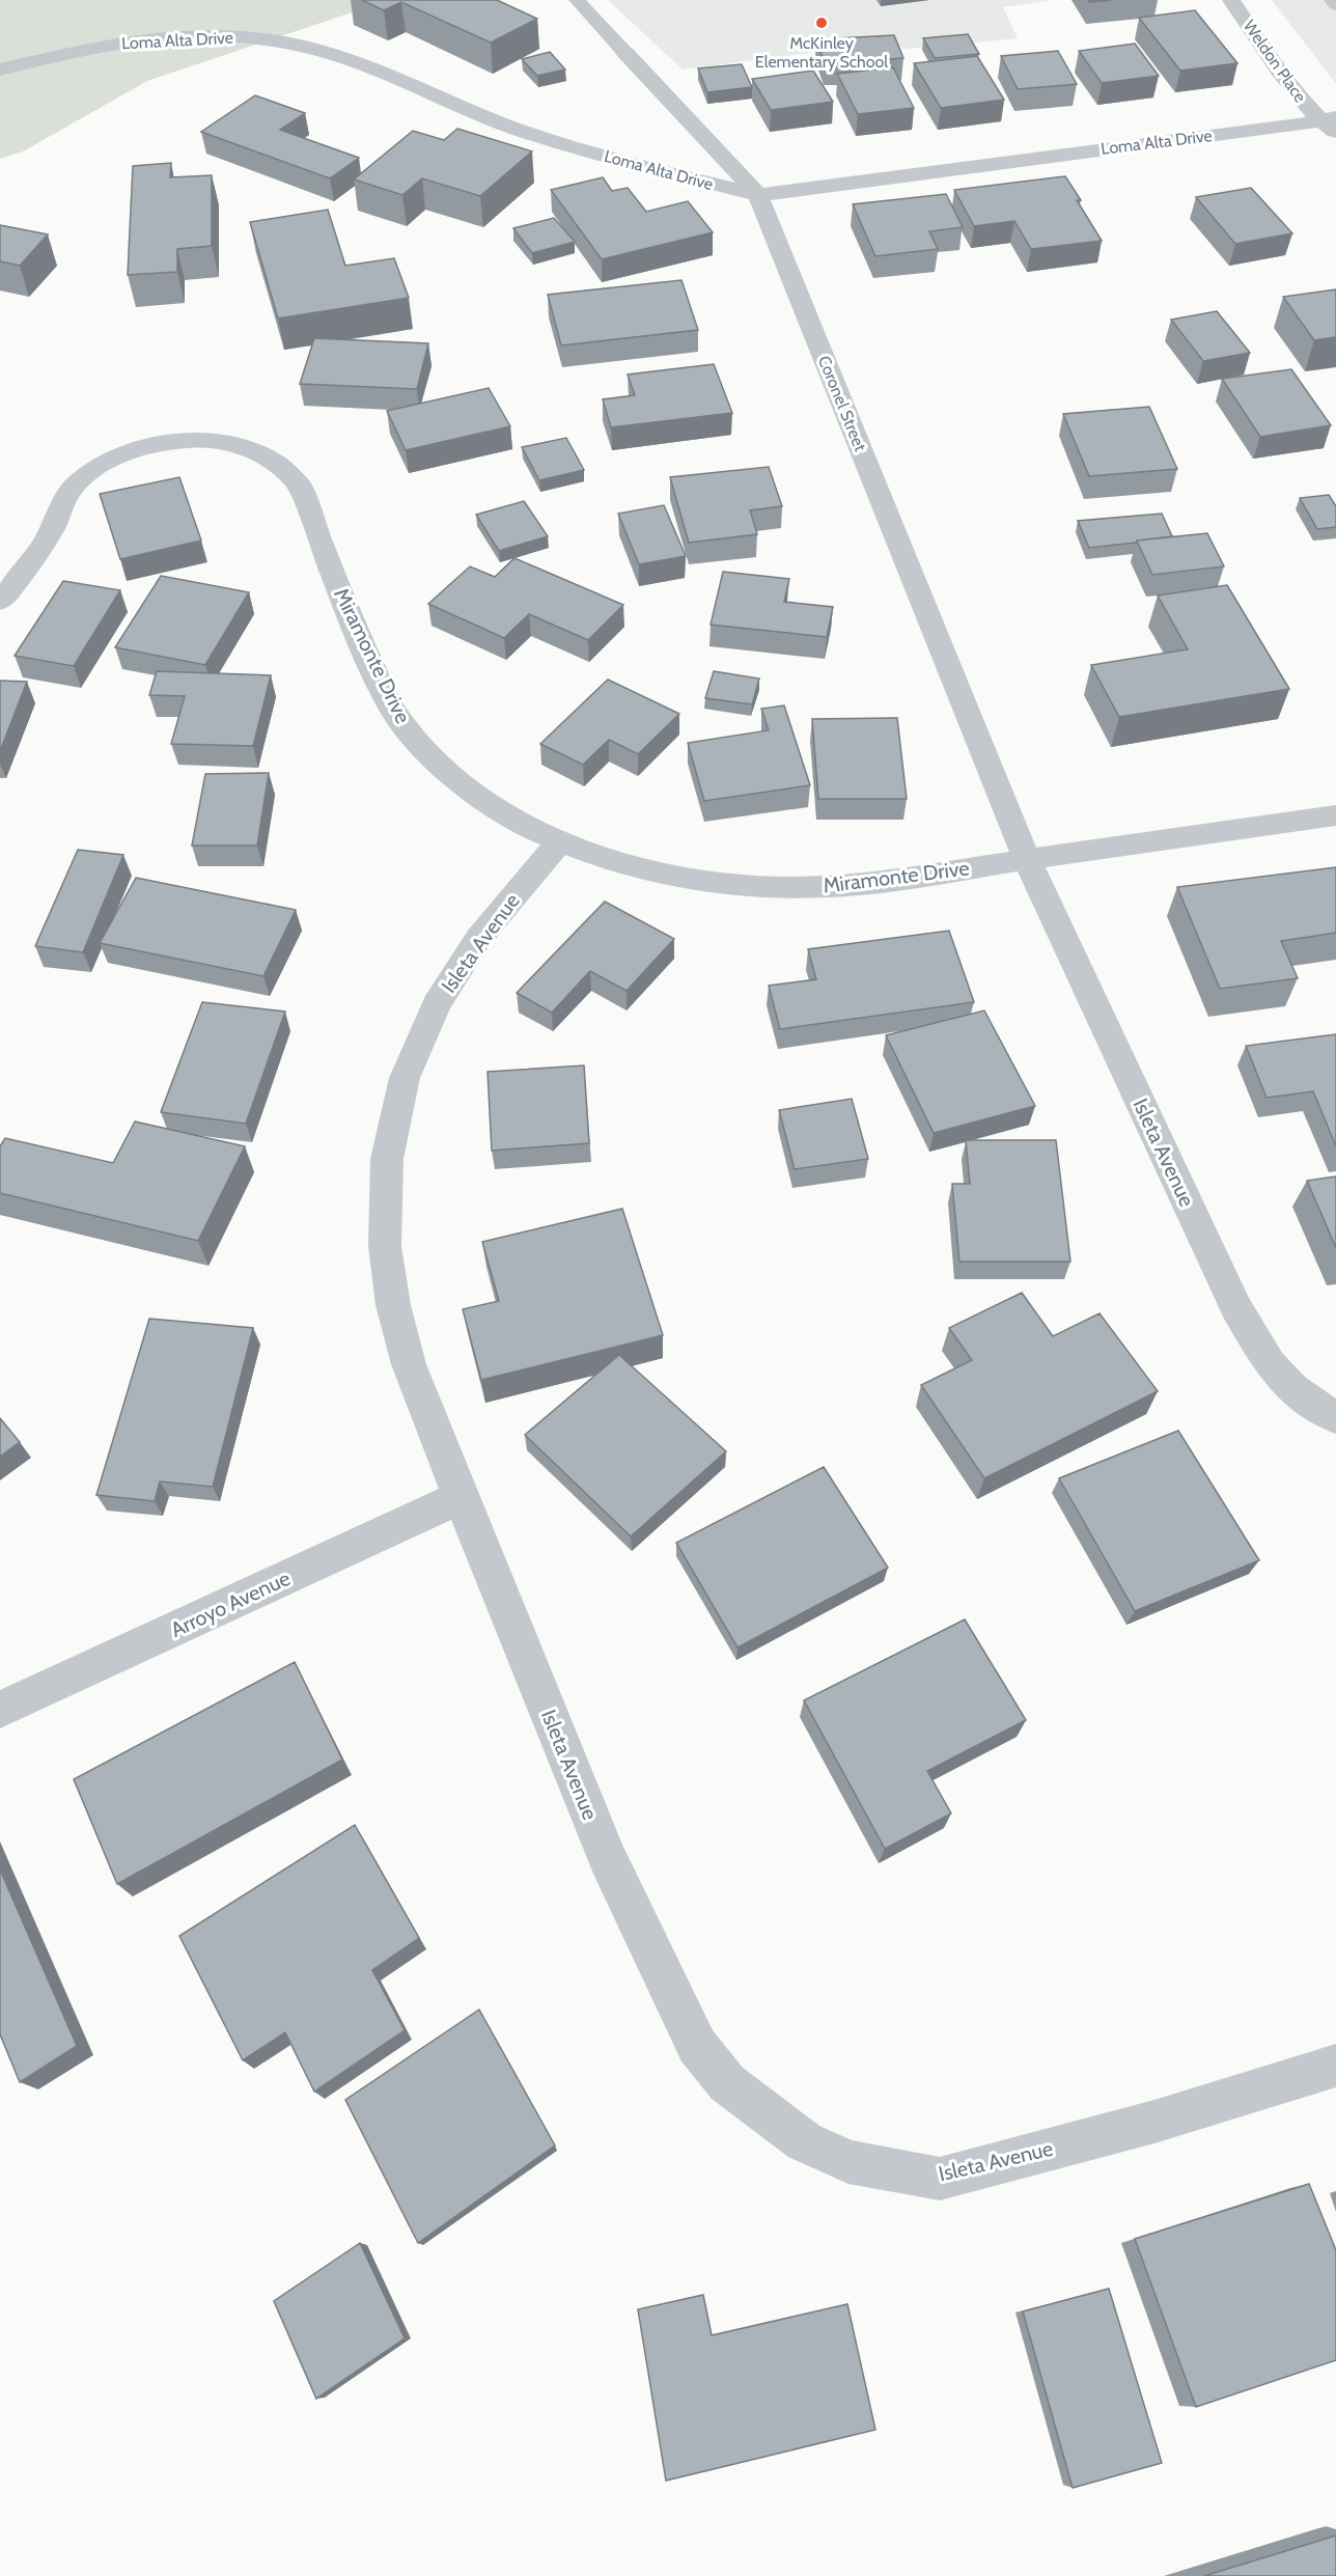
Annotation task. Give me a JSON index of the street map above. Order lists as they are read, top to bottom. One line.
{"streets":{"street":["Loma Alta Drive","Weldon Place","Coronel Street","Miramonte Drive","Isleta Avenue","Arroyo Avenue"]},"crossings":[["Loma Alta Drive","Weldon Place"],["Loma Alta Drive","Coronel Street"],["Coronel Street","Miramonte Drive"],["Coronel Street","Isleta Avenue"],["Miramonte Drive","Isleta Avenue"],["Isleta Avenue","Arroyo Avenue"]],"places":["McKinley Elementary School"]}
